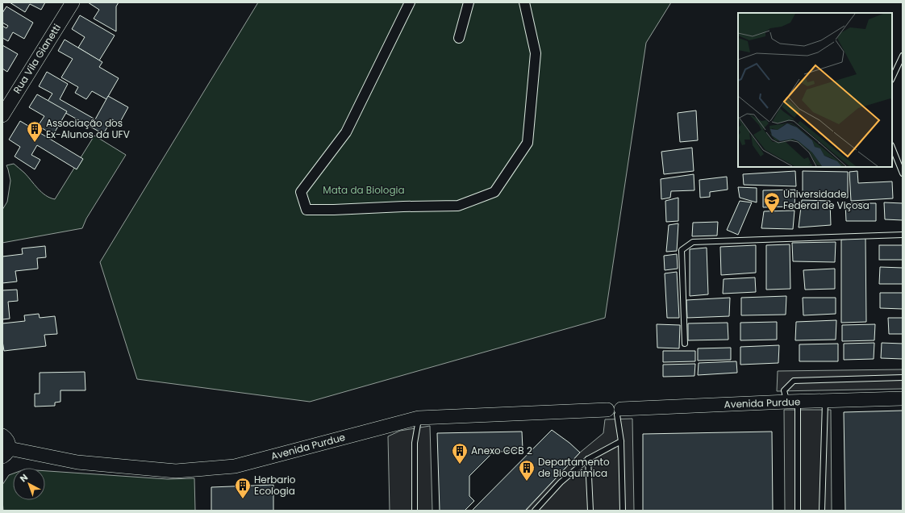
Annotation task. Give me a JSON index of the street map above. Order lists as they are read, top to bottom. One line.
{"streets":{"street":["Rua Vila Gianetti","Avenida Purdue"]},"parks":["Mata da Biologia"],"places":{"building":["Associação dos Ex-Alunos da UFV","Anexo CCB 2","Departamento de Bioquímica","Herbario Ecologia"],"school or university":["Universidade Federal de Viçosa"]},"north":"top left"}
